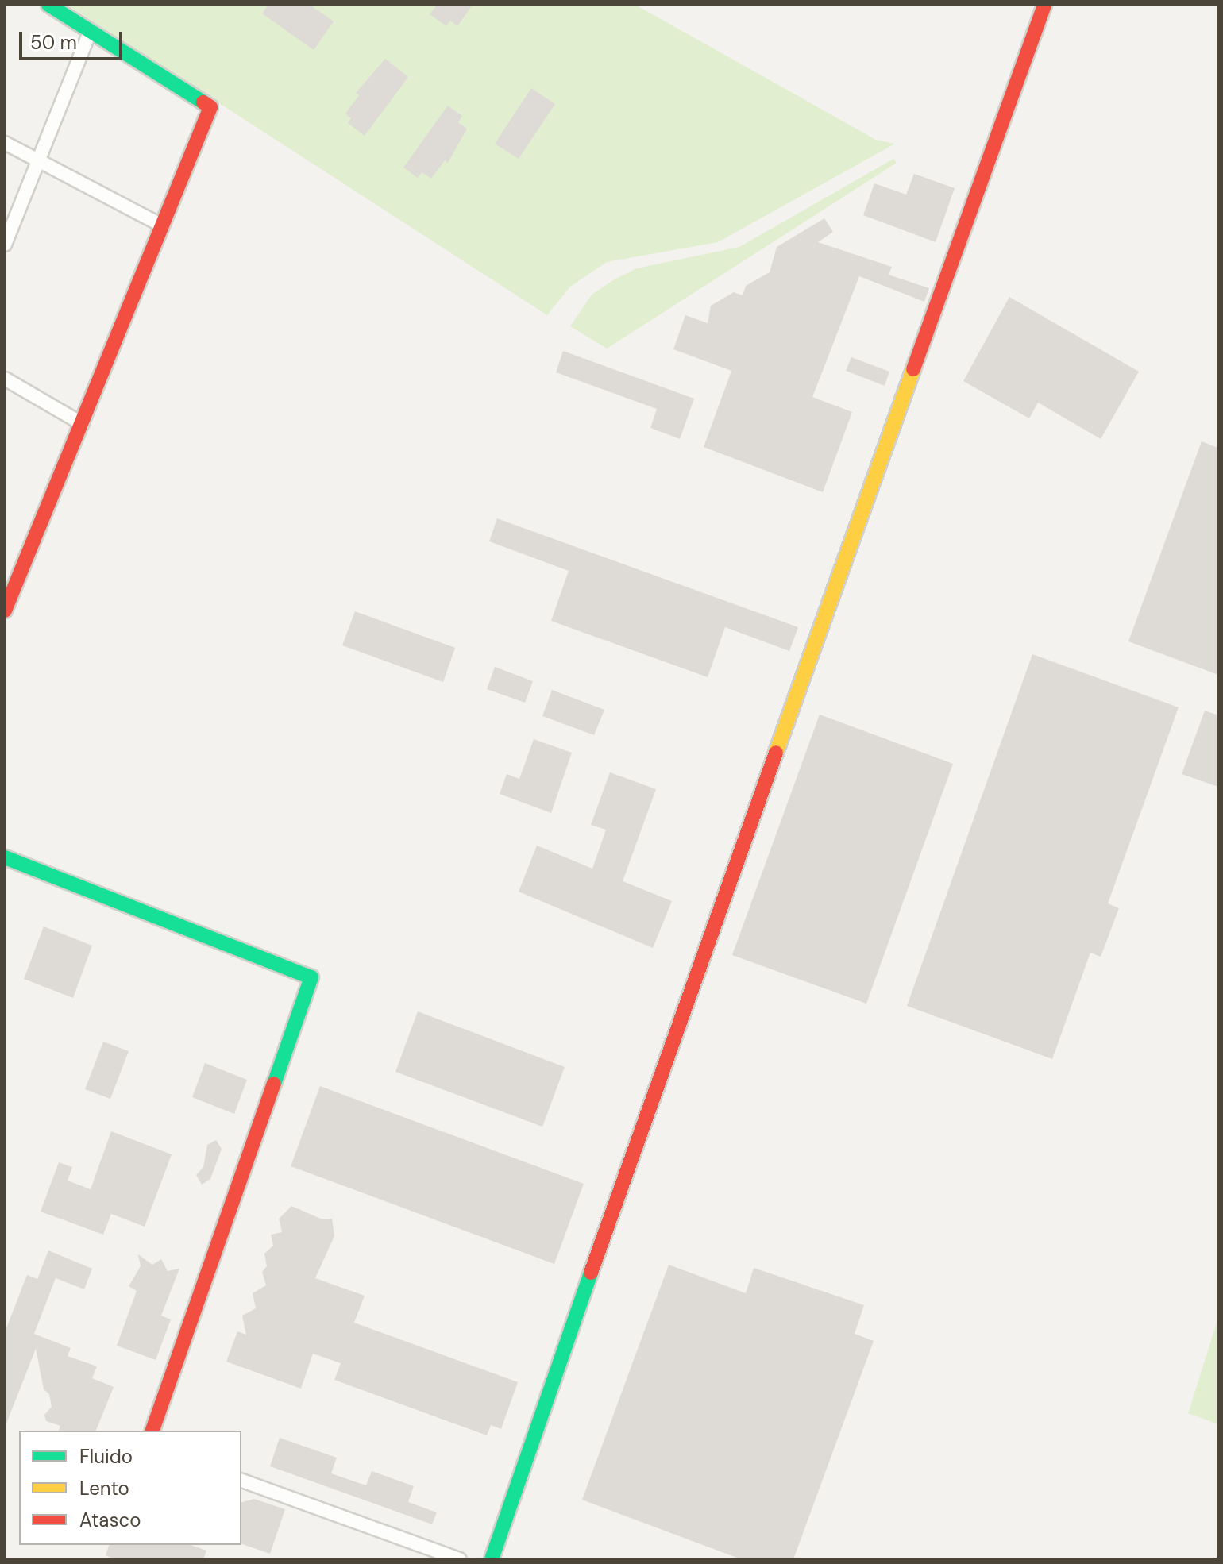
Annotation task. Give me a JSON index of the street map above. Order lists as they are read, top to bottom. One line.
{"legend":["Fluido","Lento","Atasco"],"scale_bar":"50 m"}
